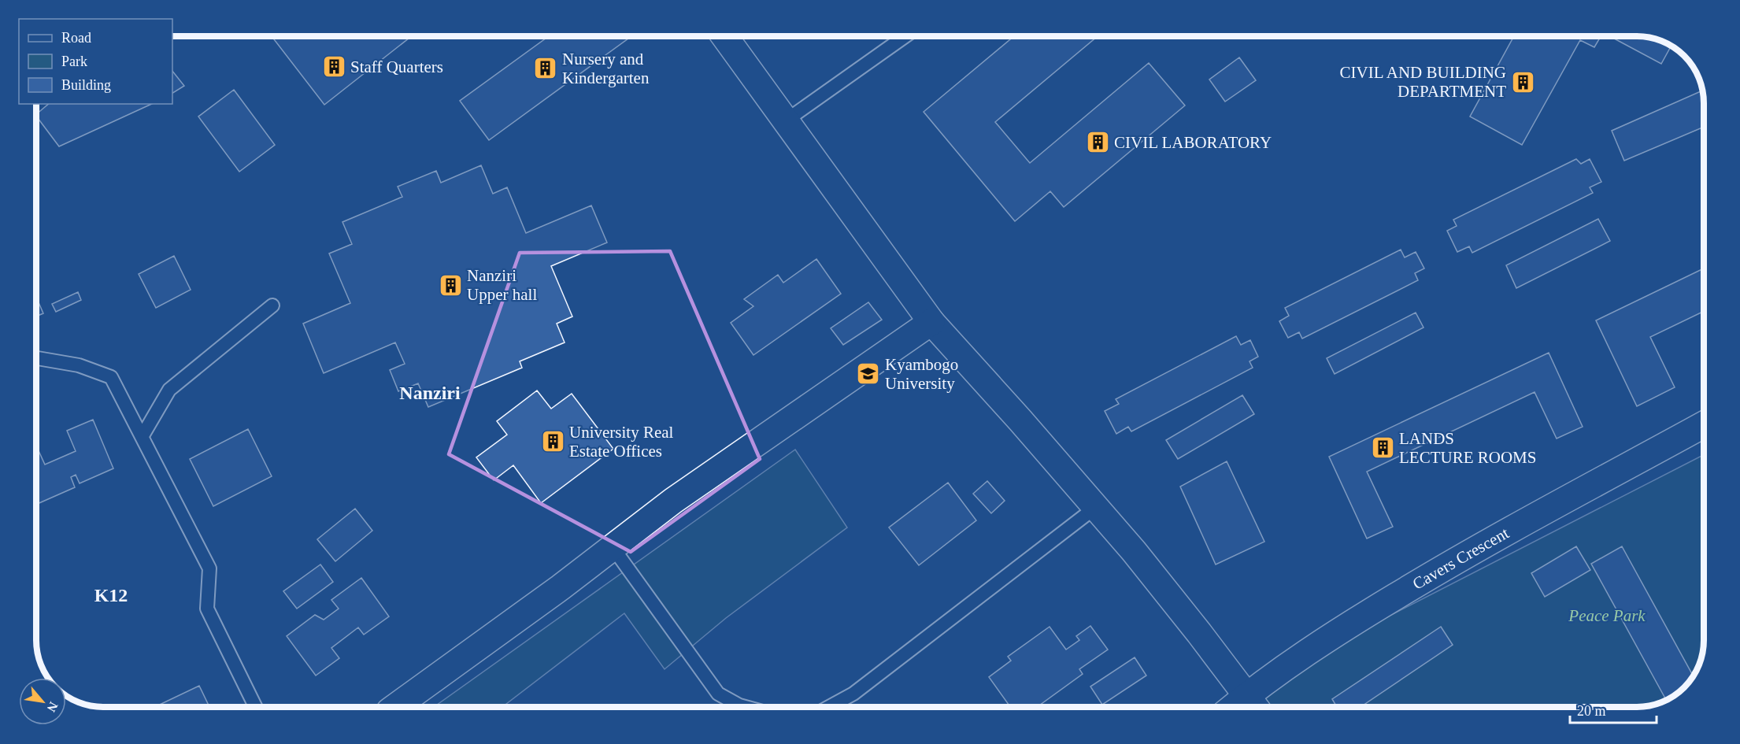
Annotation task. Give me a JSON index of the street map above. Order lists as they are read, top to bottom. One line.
{"streets":{"street":["Cavers Crescent"]},"districts":["Nanziri","K12"],"parks":["Peace Park"],"places":{"building":["Staff Quarters","Nursery and Kindergarten","CIVIL AND BUILDING DEPARTMENT","CIVIL LABORATORY","Nanziri Upper hall","University Real Estate Offices","LANDS LECTURE ROOMS"],"school or university":["Kyambogo University"]},"legend":["Road","Park","Building"],"scale_bar":"20 m","north":"bottom right"}
